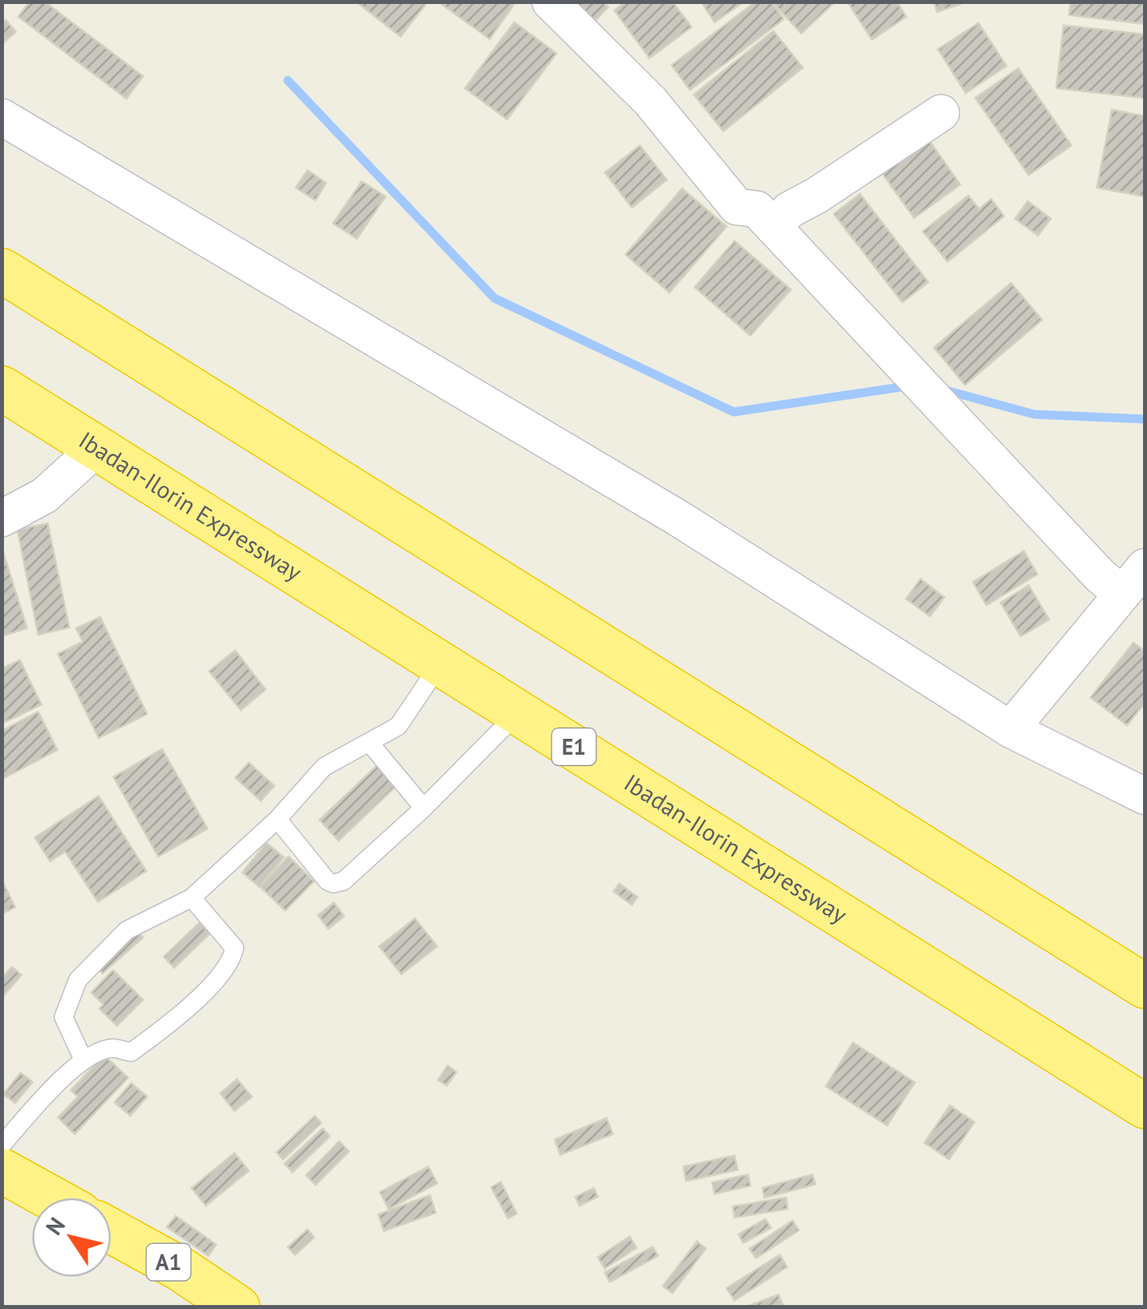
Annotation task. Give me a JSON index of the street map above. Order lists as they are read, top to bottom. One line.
{"streets":{"highway":["Ibadan-Ilorin Expressway","E1","A1"]},"north":"top left"}
